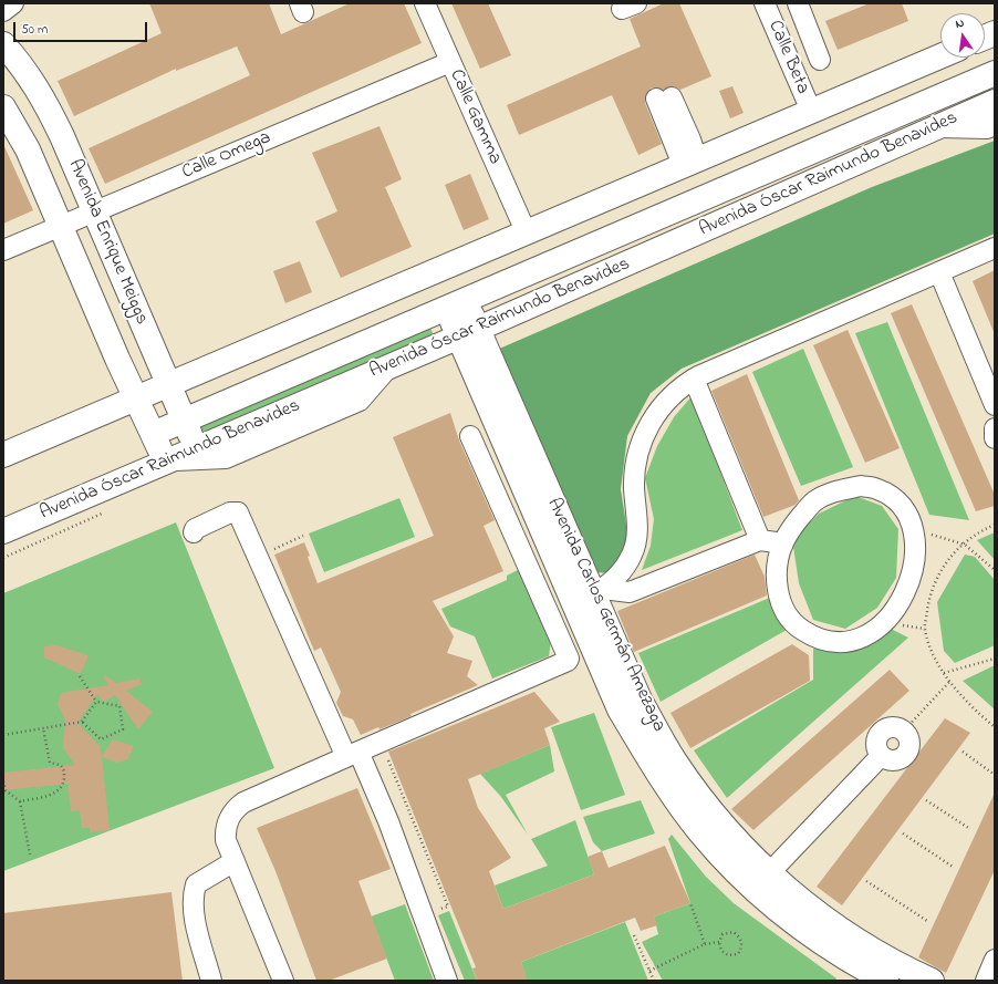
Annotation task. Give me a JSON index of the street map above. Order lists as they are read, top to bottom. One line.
{"streets":{"main road":["Avenida Óscar Raimundo Benavides","Avenida Enrique Meiggs","Avenida Carlos Germán Amezaga"],"street":["Calle Beta","Calle Gamma","Calle Omega"]},"crossings":[["Calle Gamma","Calle Omega"],["Calle Omega","Avenida Enrique Meiggs"],["Avenida Óscar Raimundo Benavides","Avenida Enrique Meiggs"],["Avenida Óscar Raimundo Benavides","Avenida Carlos Germán Amezaga"]],"scale_bar":"50 m","north":"top"}
